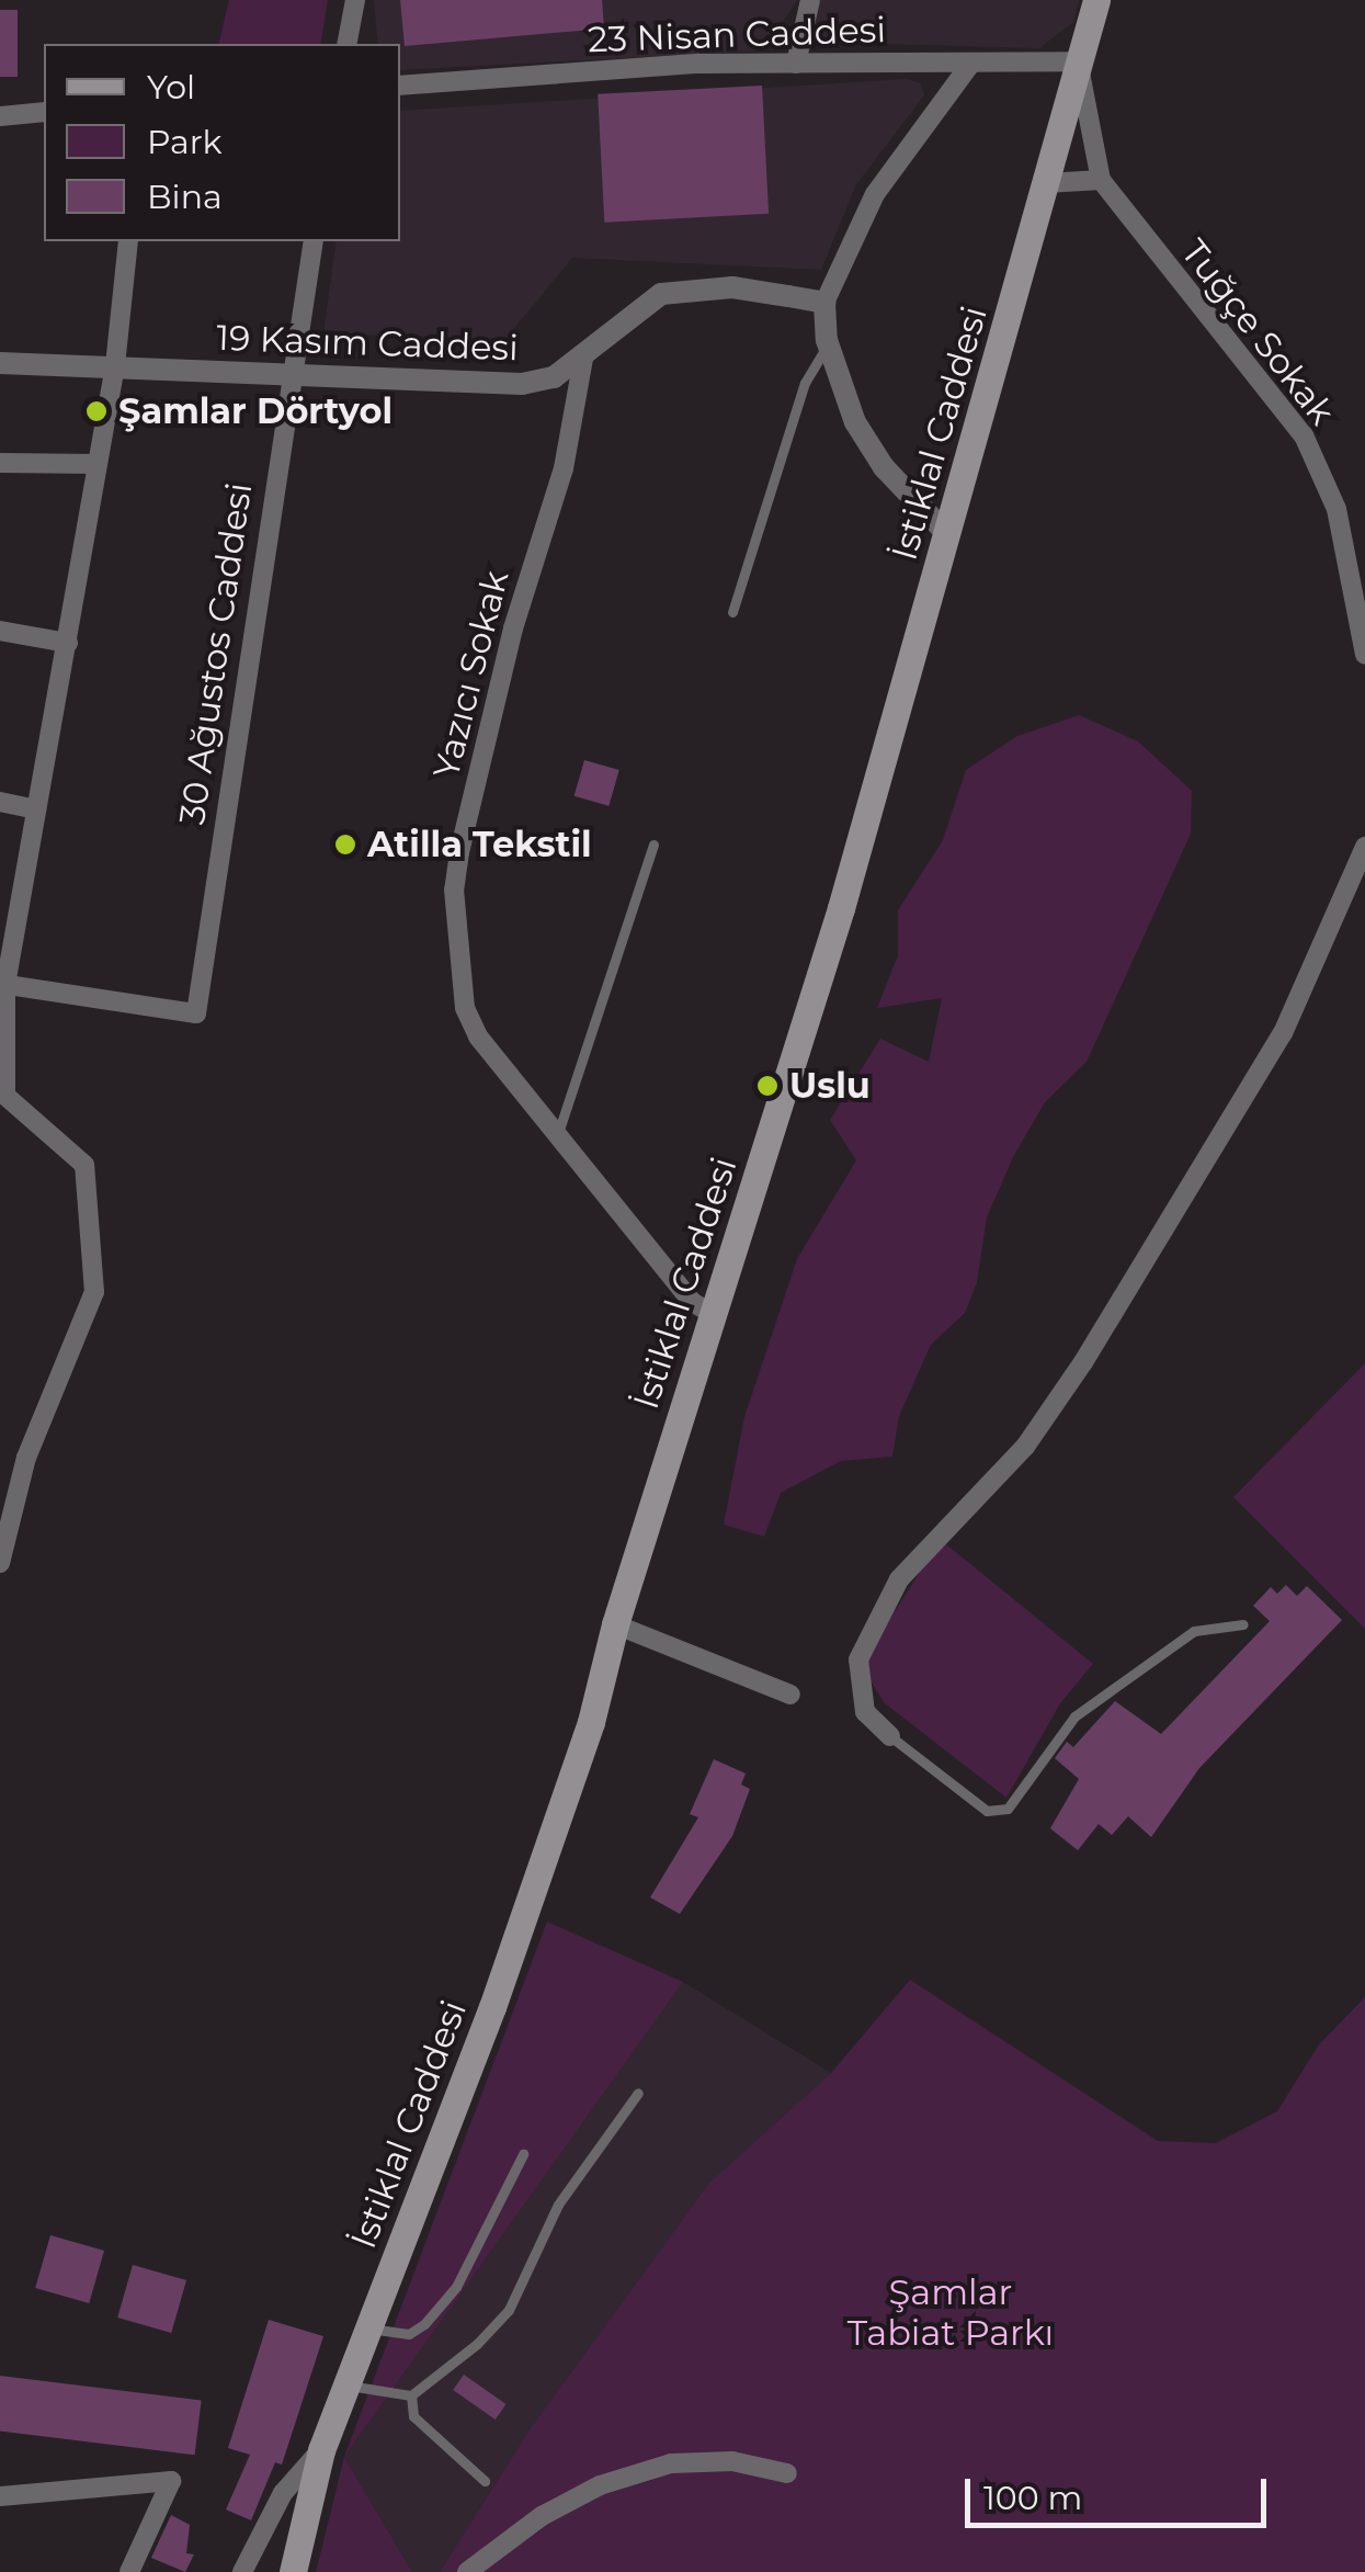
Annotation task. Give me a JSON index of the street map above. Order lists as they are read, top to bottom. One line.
{"streets":{"main road":["İstiklal Caddesi"],"street":["23 Nisan Caddesi","Tuğçe Sokak","19 Kasım Caddesi","30 Ağustos Caddesi","Yazıcı Sokak"]},"crossings":[["23 Nisan Caddesi","Tuğçe Sokak"],["23 Nisan Caddesi","İstiklal Caddesi"],["Tuğçe Sokak","İstiklal Caddesi"],["19 Kasım Caddesi","30 Ağustos Caddesi"],["19 Kasım Caddesi","Yazıcı Sokak"],["İstiklal Caddesi","Yazıcı Sokak"]],"parks":["Şamlar Tabiat Parkı"],"places":["Şamlar Dörtyol","Atilla Tekstil","Uslu"],"legend":["Yol","Park","Bina"],"scale_bar":"100 m"}
